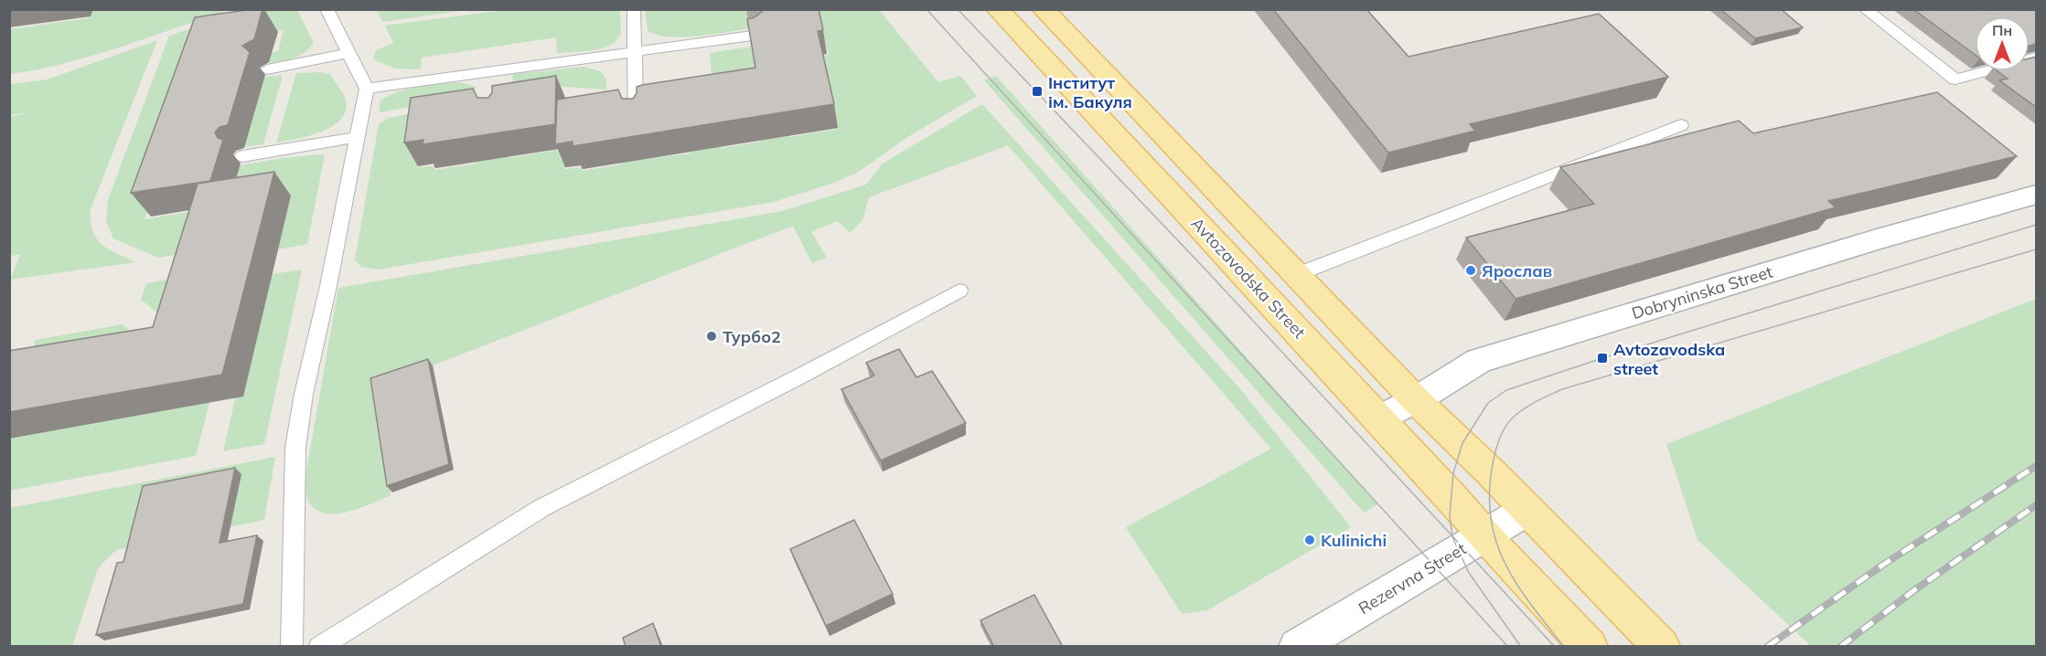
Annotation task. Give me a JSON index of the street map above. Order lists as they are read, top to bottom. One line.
{"streets":{"main road":["Avtozavodska Street"],"street":["Dobryninska Street","Rezervna Street"]},"crossings":[["Avtozavodska Street","Dobryninska Street"],["Avtozavodska Street","Rezervna Street"]],"places":{"transit":["Інститут ім. Бакуля","Avtozavodska street"],"other":["Ярослав","Турбо2","Kulinichi"]},"north":"top"}
